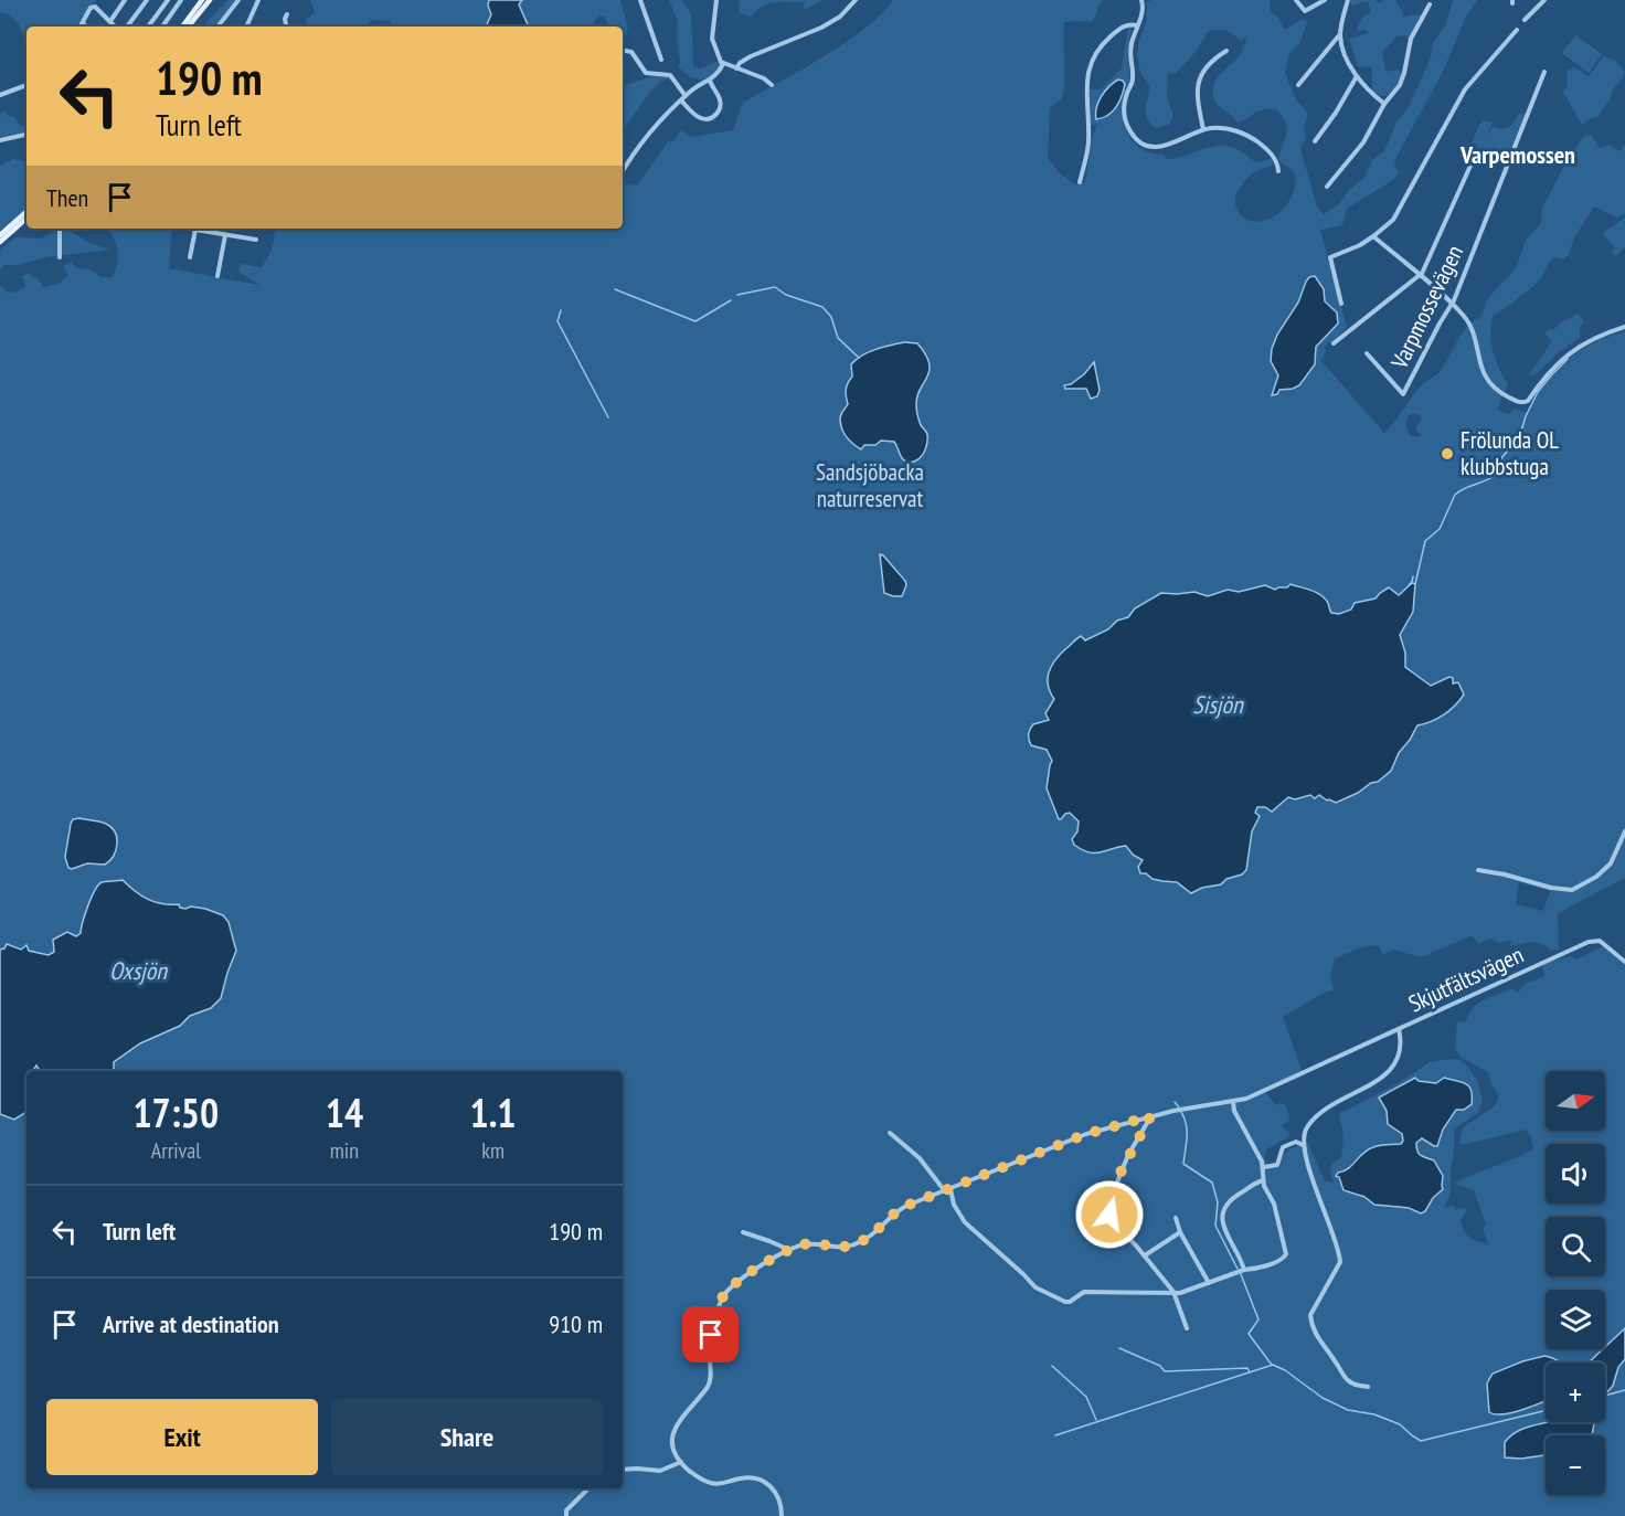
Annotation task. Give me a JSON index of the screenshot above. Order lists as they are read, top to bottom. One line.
{"streets":{"street":["Varpmossevägen","Skjutfältsvägen"]},"districts":["Varpemossen"],"water":["Sisjön","Oxsjön"],"parks":["Sandsjöbacka naturreservat"],"places":["Frölunda OL klubbstuga"],"north":"right","page":{"turn":["190 m","Turn left"],"then":"Then","map_buttons":["+","−"],"eta":["17:50","Arrival","14","min","1.1","km"],"list":[{"name":"Turn left","value":"190 m"},{"name":"Arrive at destination","value":"910 m"}],"buttons":["Exit","Share"]}}
